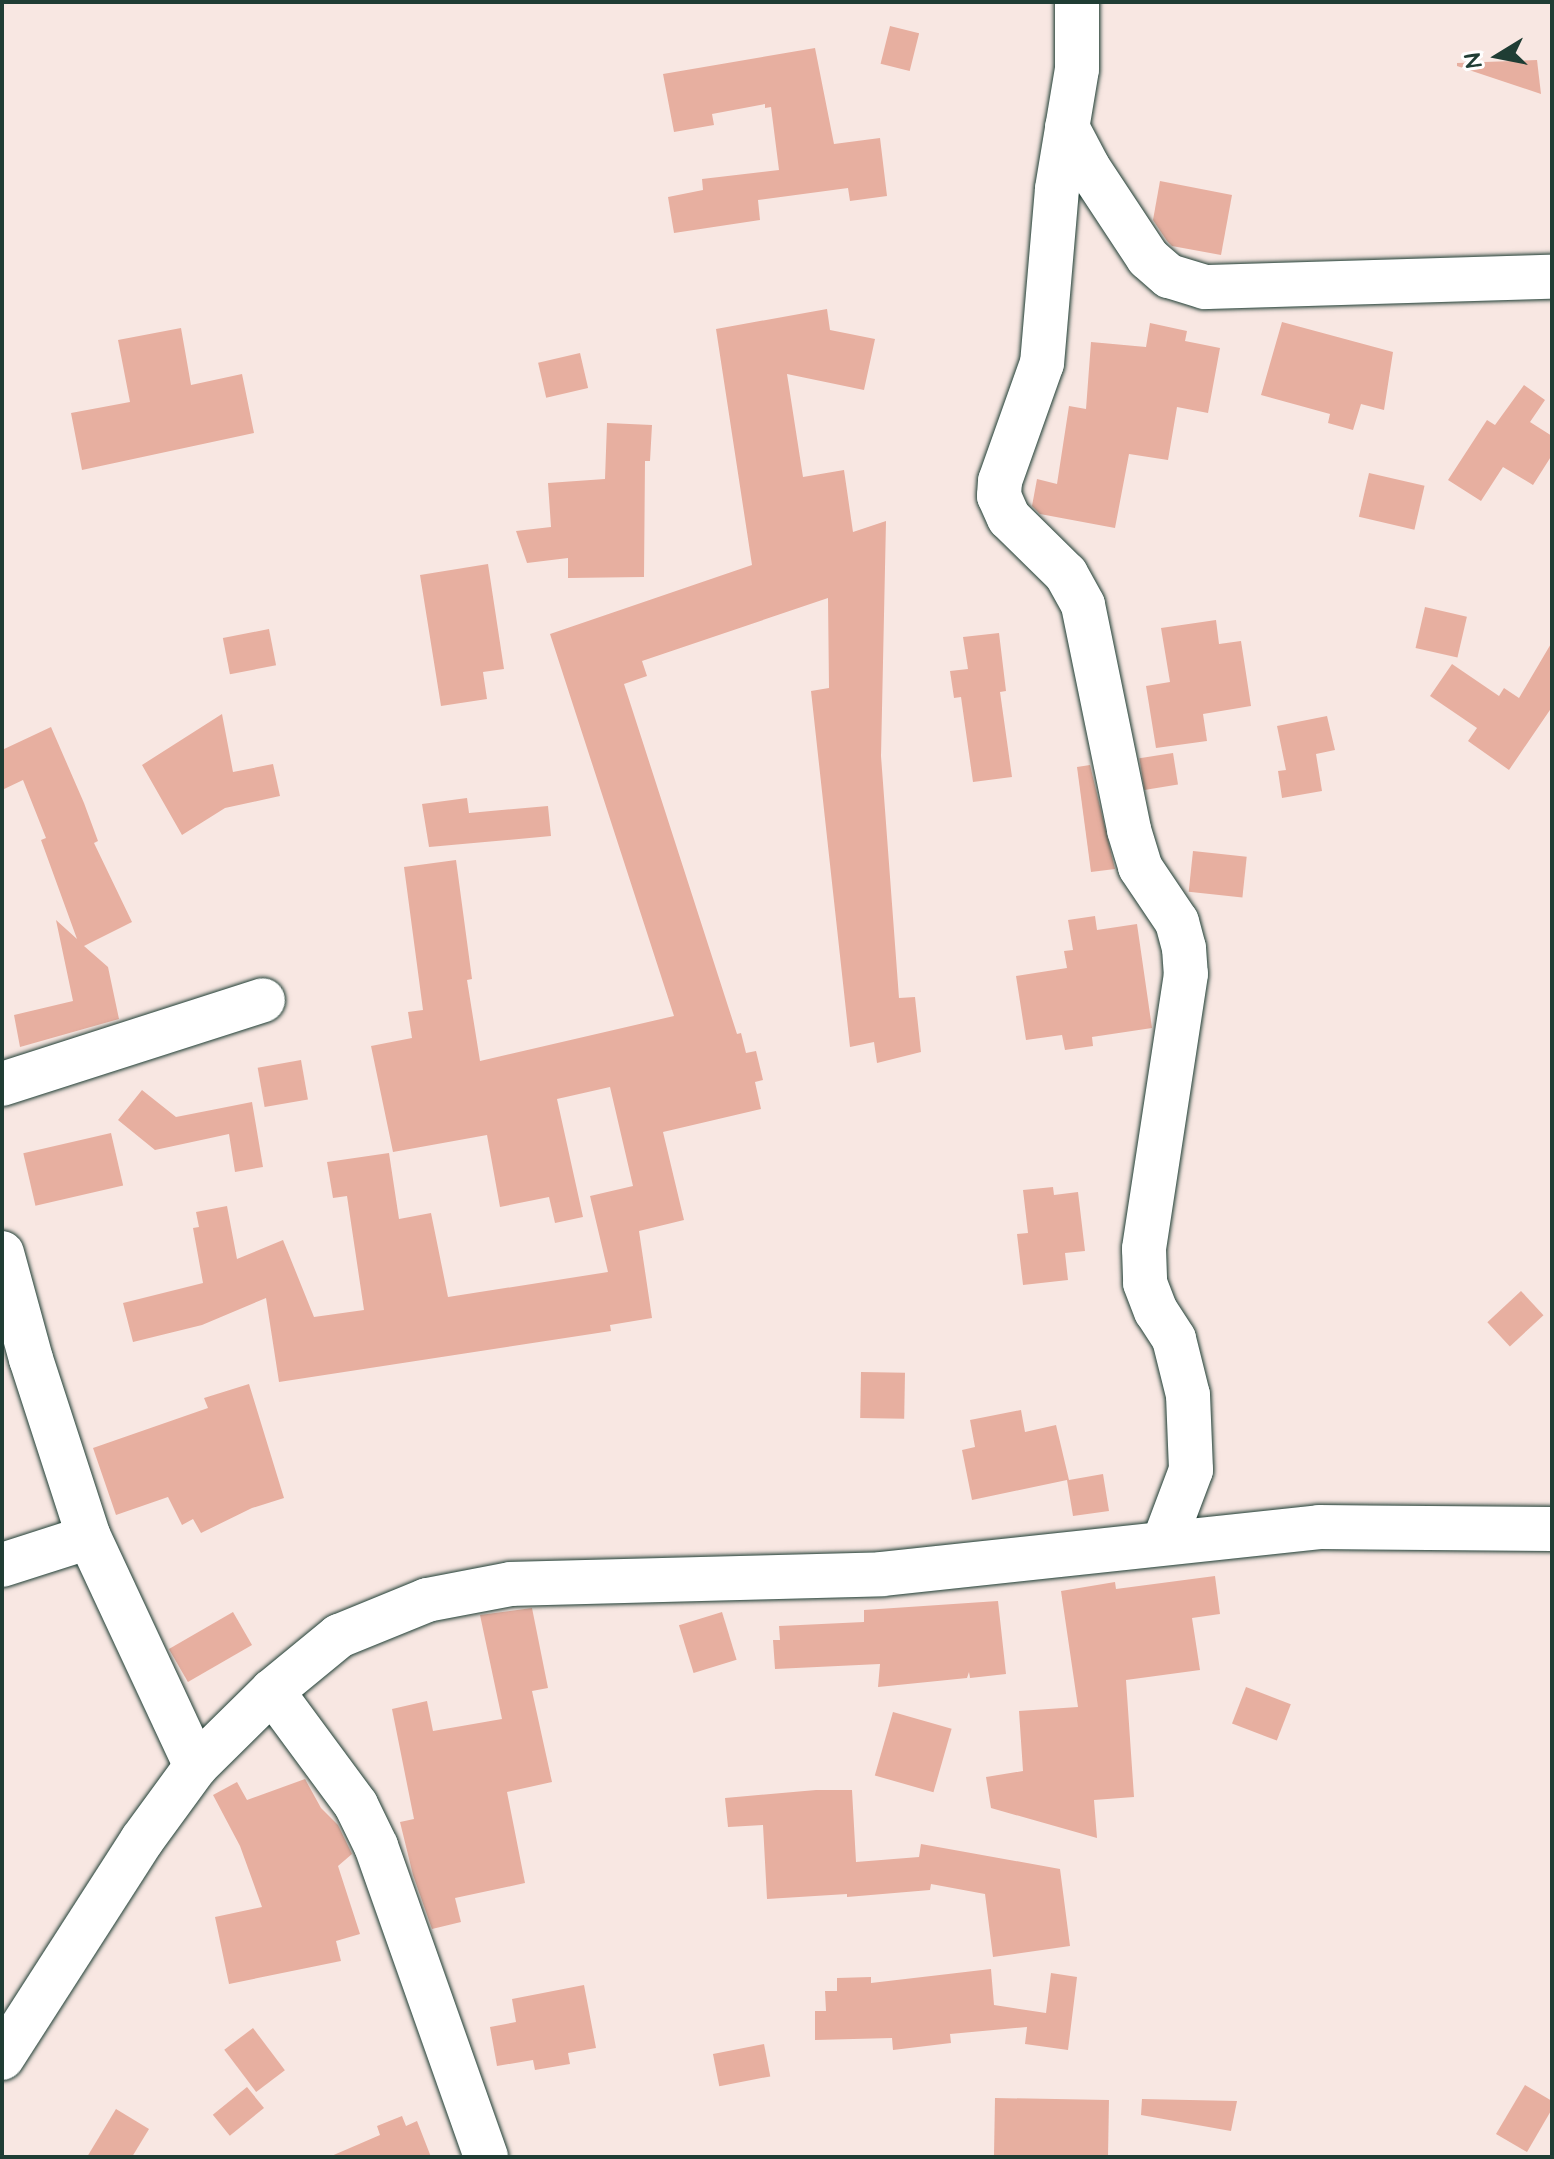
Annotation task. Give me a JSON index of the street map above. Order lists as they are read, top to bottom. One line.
{"north":"left"}
